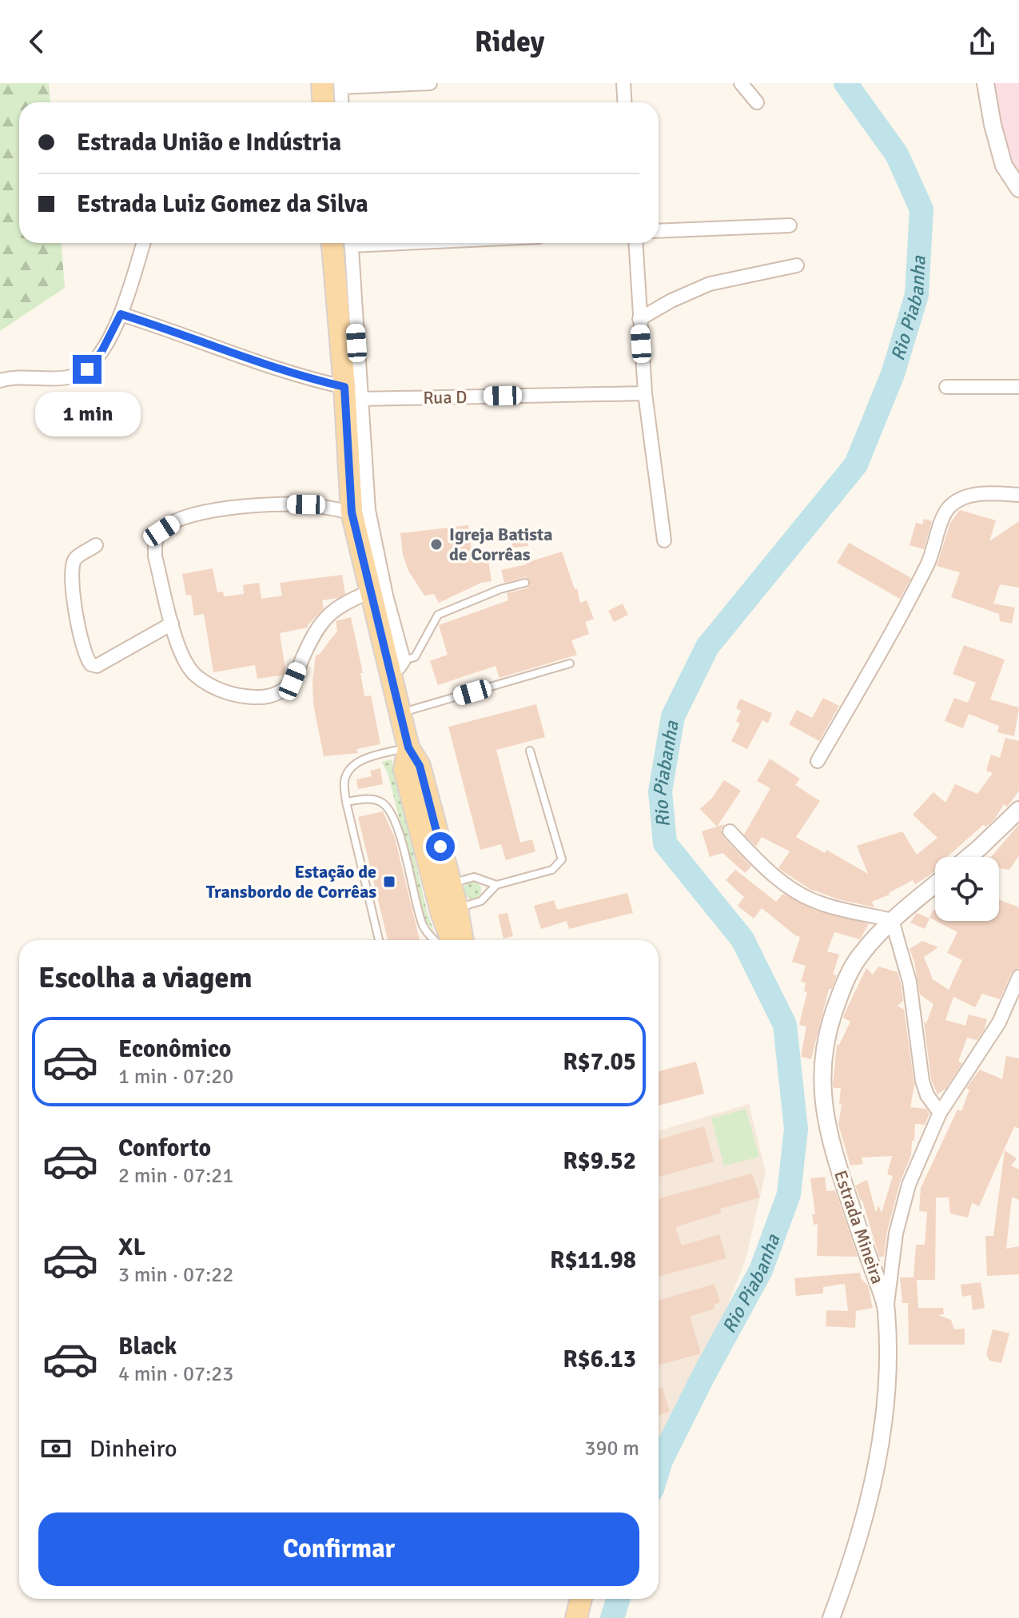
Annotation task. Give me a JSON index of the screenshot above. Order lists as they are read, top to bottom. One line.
{"streets":{"street":["Rua D","Estrada Mineira"]},"water":["Rio Piabanha"],"places":{"other":["Igreja Batista de Corrêas"],"transit":["Estação de Transbordo de Corrêas"]},"page":{"header":"Ridey","banner":["Estrada União e Indústria","Estrada Luiz Gomez da Silva"],"bubble":"1 min","heading":"Escolha a viagem","list":[{"name":"Econômico","note":"1 min · 07:20","value":"R$7.05"},{"name":"Conforto","note":"2 min · 07:21","value":"R$9.52"},{"name":"XL","note":"3 min · 07:22","value":"R$11.98"},{"name":"Black","note":"4 min · 07:23","value":"R$6.13"}],"pay":["Dinheiro","390 m"],"buttons":"Confirmar"}}
